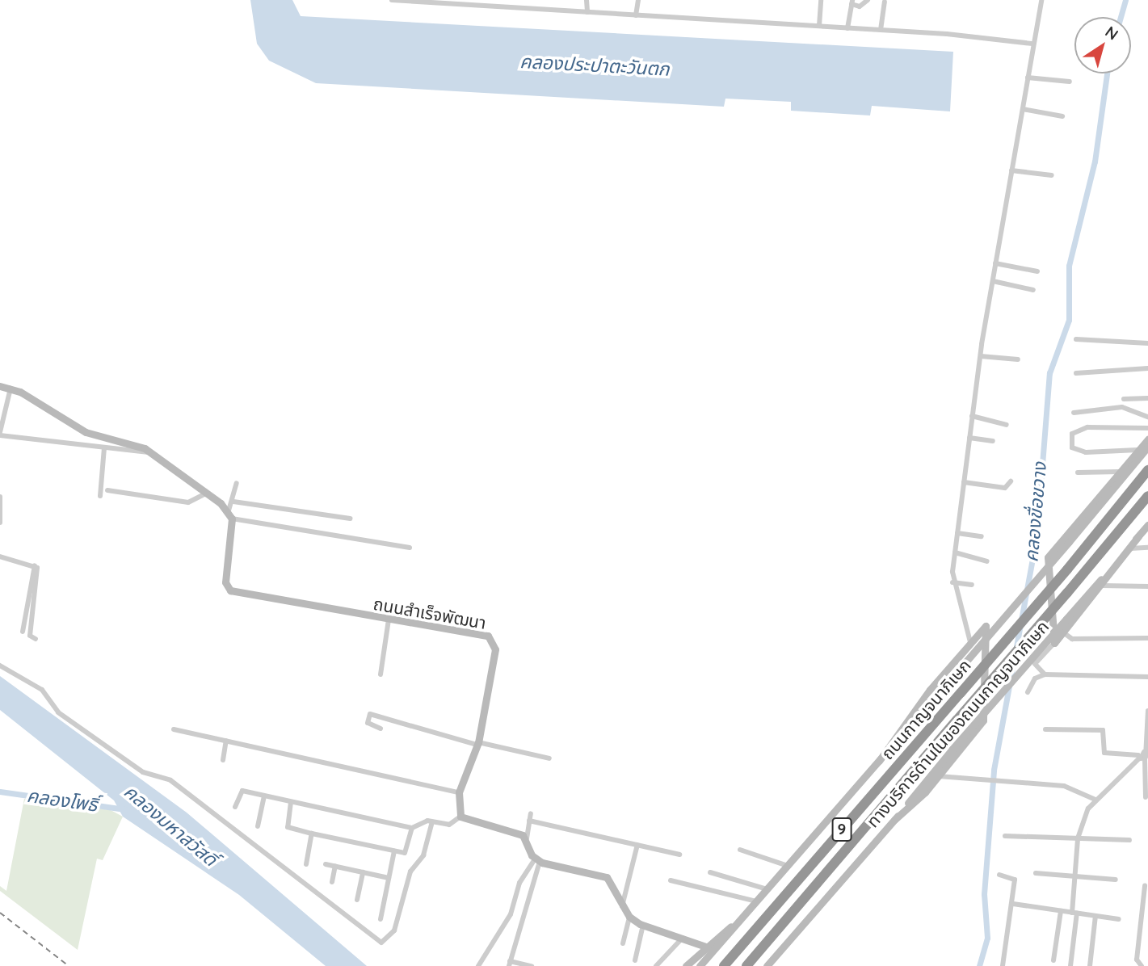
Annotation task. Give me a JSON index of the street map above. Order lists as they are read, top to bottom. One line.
{"streets":{"highway":["ถนนกาญจนาภิเษก","9"],"main road":["ถนนสำเร็จพัฒนา","ทางบริการด้านในของถนนกาญจนาภิเษก"]},"water":["คลองประปาตะวันตก","คลองขื่อขวาง","คลองโพธิ์","คลองมหาสวัสดิ์"],"north":"top right"}
